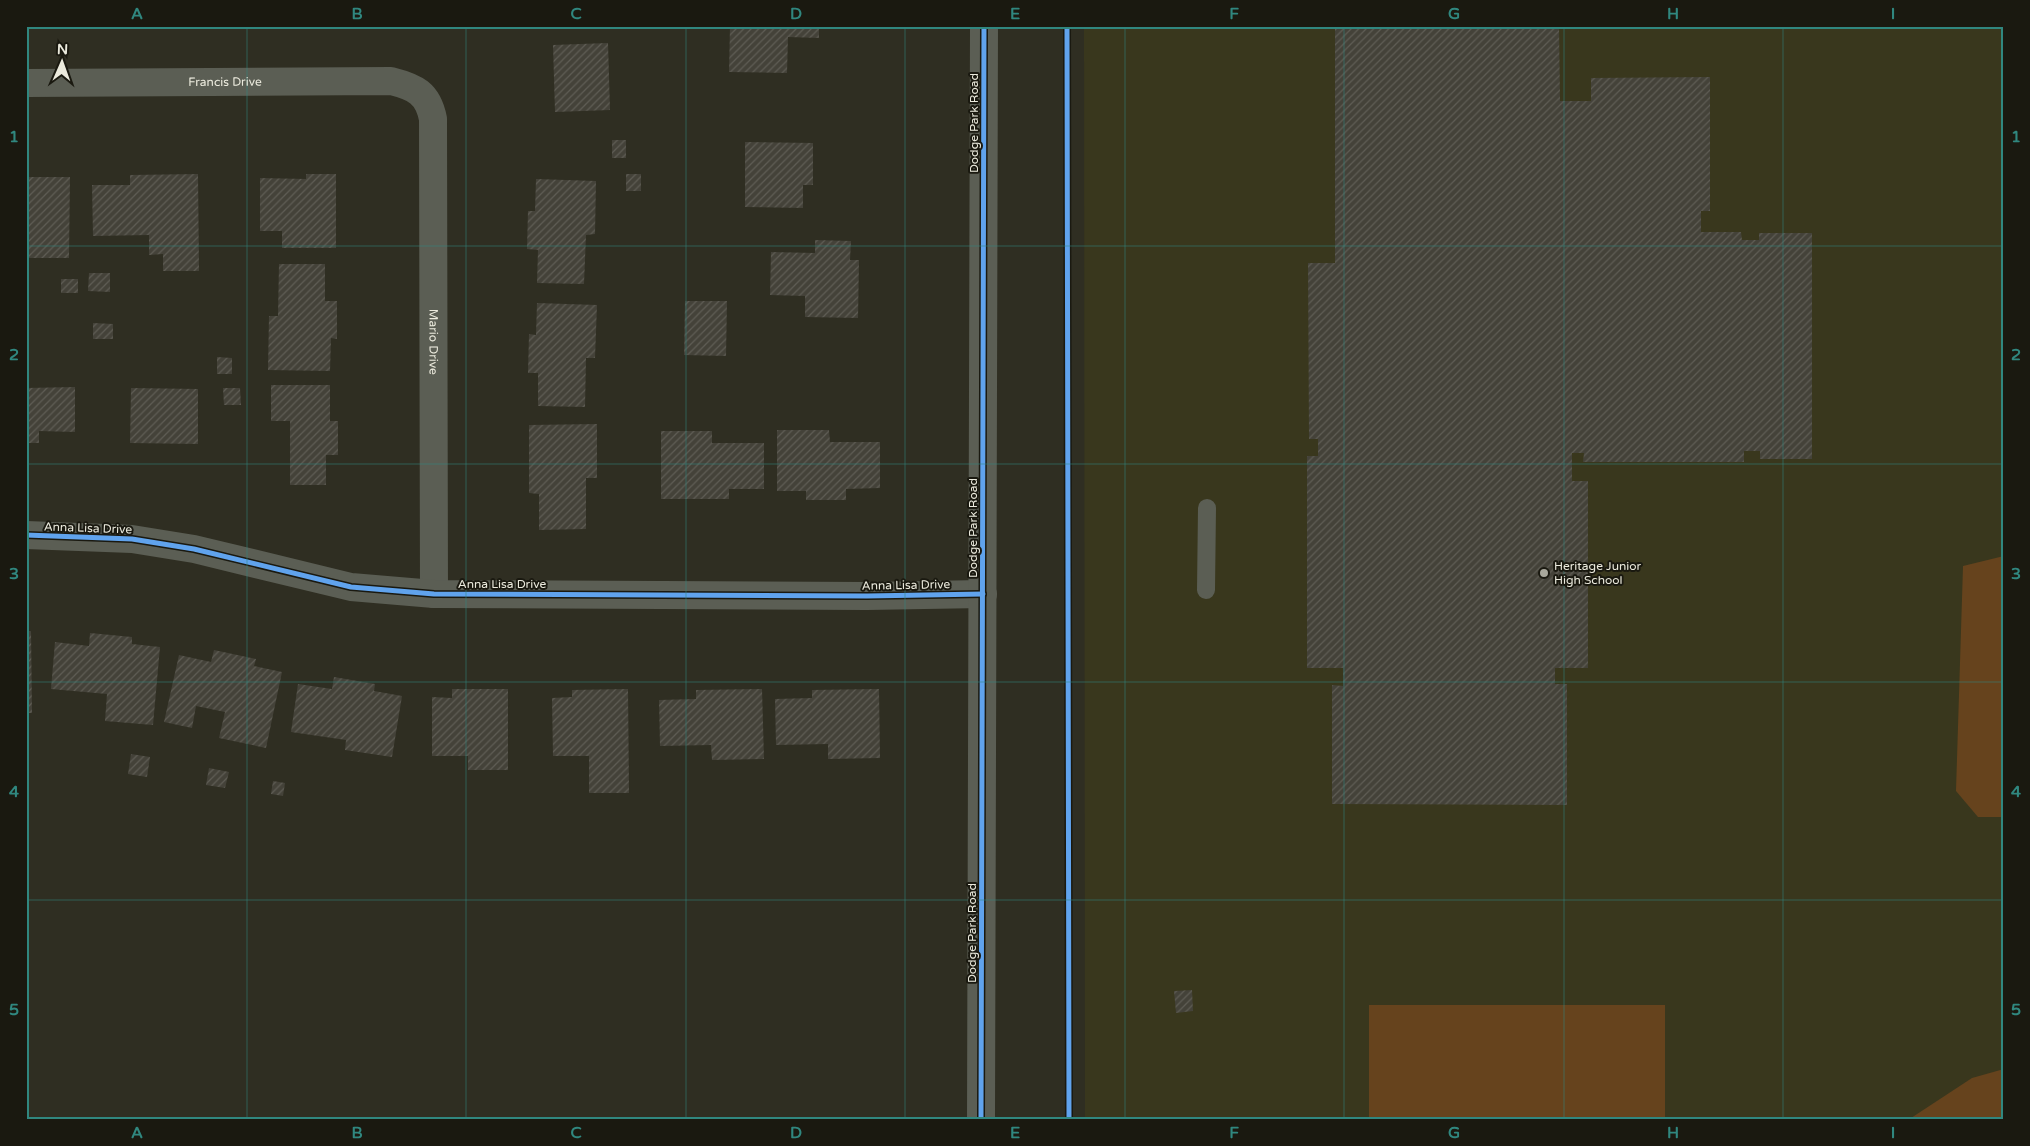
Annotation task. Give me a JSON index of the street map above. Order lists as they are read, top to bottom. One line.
{"streets":{"street":["Francis Drive","Dodge Park Road","Mario Drive","Anna Lisa Drive"]},"crossings":[["Francis Drive","Mario Drive"],["Dodge Park Road","Anna Lisa Drive"],["Mario Drive","Anna Lisa Drive"]],"places":["Heritage Junior High School"],"north":"top","grid":{"columns":["A","B","C","D","E","F","G","H","I"],"rows":["1","2","3","4","5"]}}
